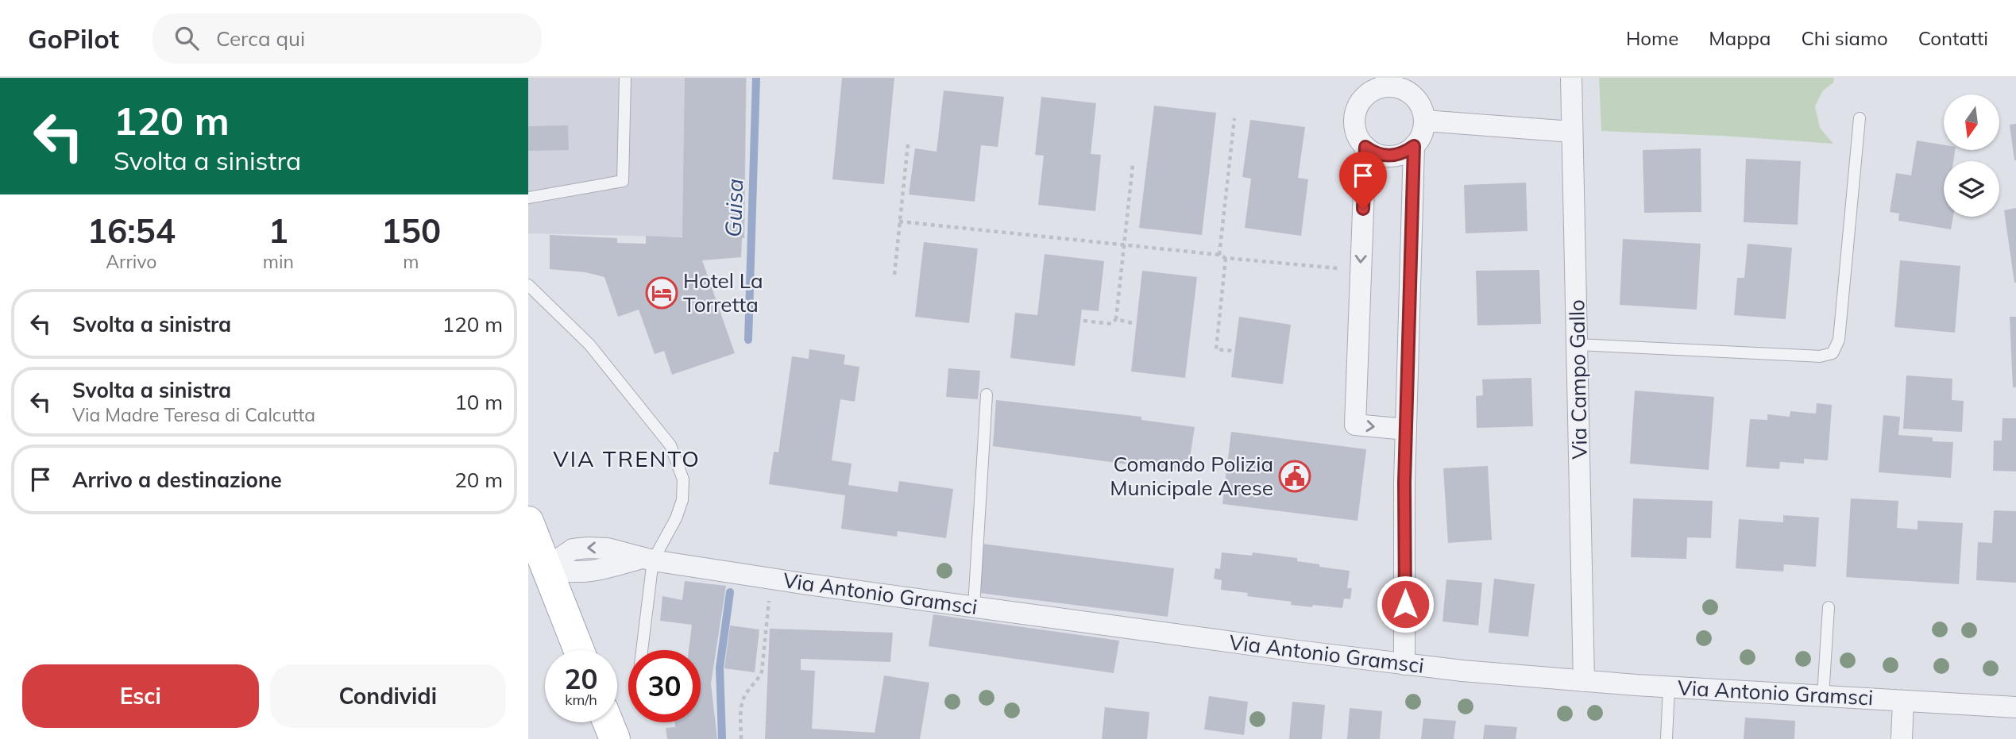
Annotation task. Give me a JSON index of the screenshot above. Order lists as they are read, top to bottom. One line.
{"streets":{"street":["Via Campo Gallo","Via Antonio Gramsci"]},"crossings":[["Via Campo Gallo","Via Antonio Gramsci"]],"districts":["VIA TRENTO"],"water":["Guisa"],"places":{"hotel":["Hotel La Torretta"],"public building":["Comando Polizia Municipale Arese"]},"north":"bottom","page":{"header":"GoPilot","search":"Cerca qui","nav":["Home","Mappa","Chi siamo","Contatti"],"turn":["120 m","Svolta a sinistra"],"eta":["16:54","Arrivo","1","min","150","m"],"list":[{"name":"Svolta a sinistra","value":"120 m"},{"name":"Svolta a sinistra","note":"Via Madre Teresa di Calcutta","value":"10 m"},{"name":"Arrivo a destinazione","value":"20 m"}],"speed":"20 km/h","limit":"30","buttons":["Esci","Condividi"]}}
